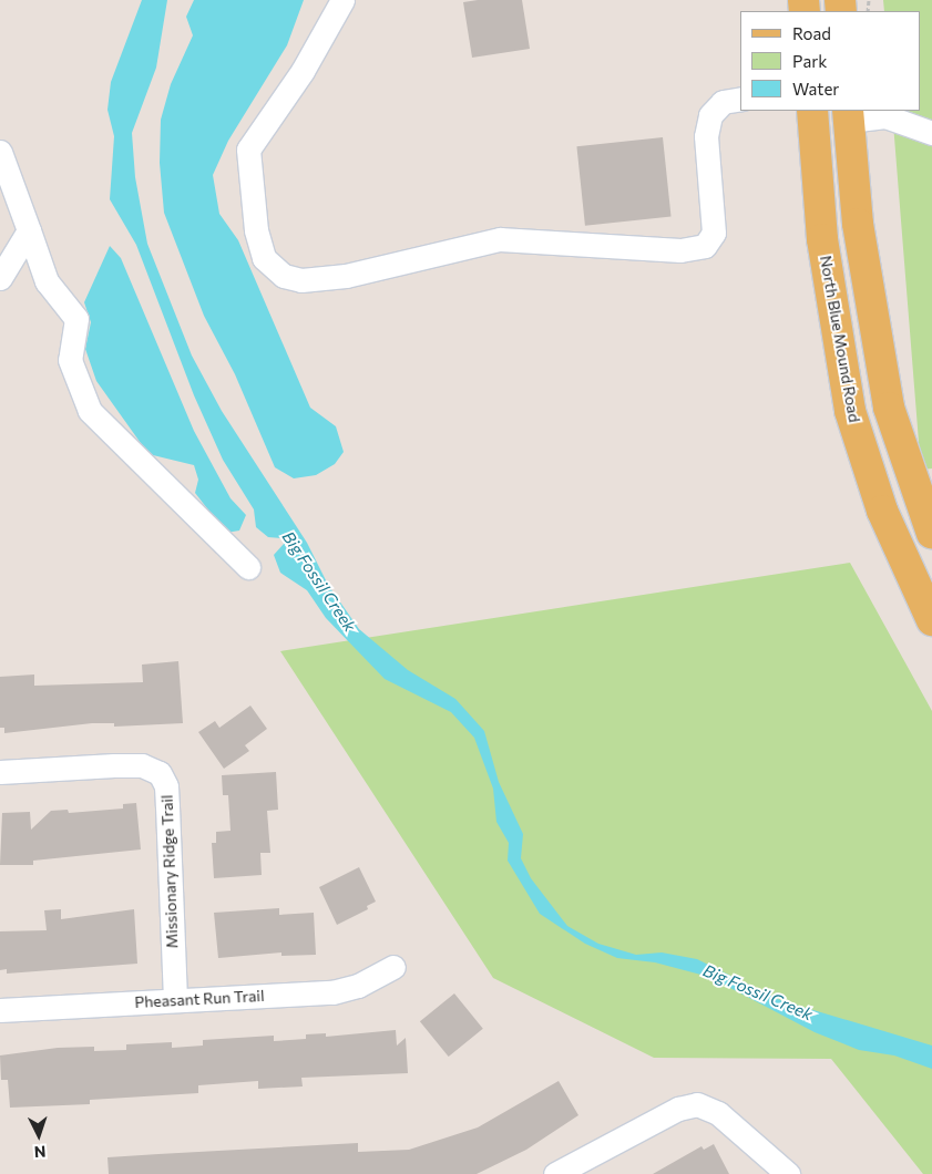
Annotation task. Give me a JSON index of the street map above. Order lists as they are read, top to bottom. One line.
{"streets":{"main road":["North Blue Mound Road"],"street":["Missionary Ridge Trail","Pheasant Run Trail"]},"crossings":[["Missionary Ridge Trail","Pheasant Run Trail"]],"water":["Big Fossil Creek"],"legend":["Road","Park","Water"],"north":"bottom"}
